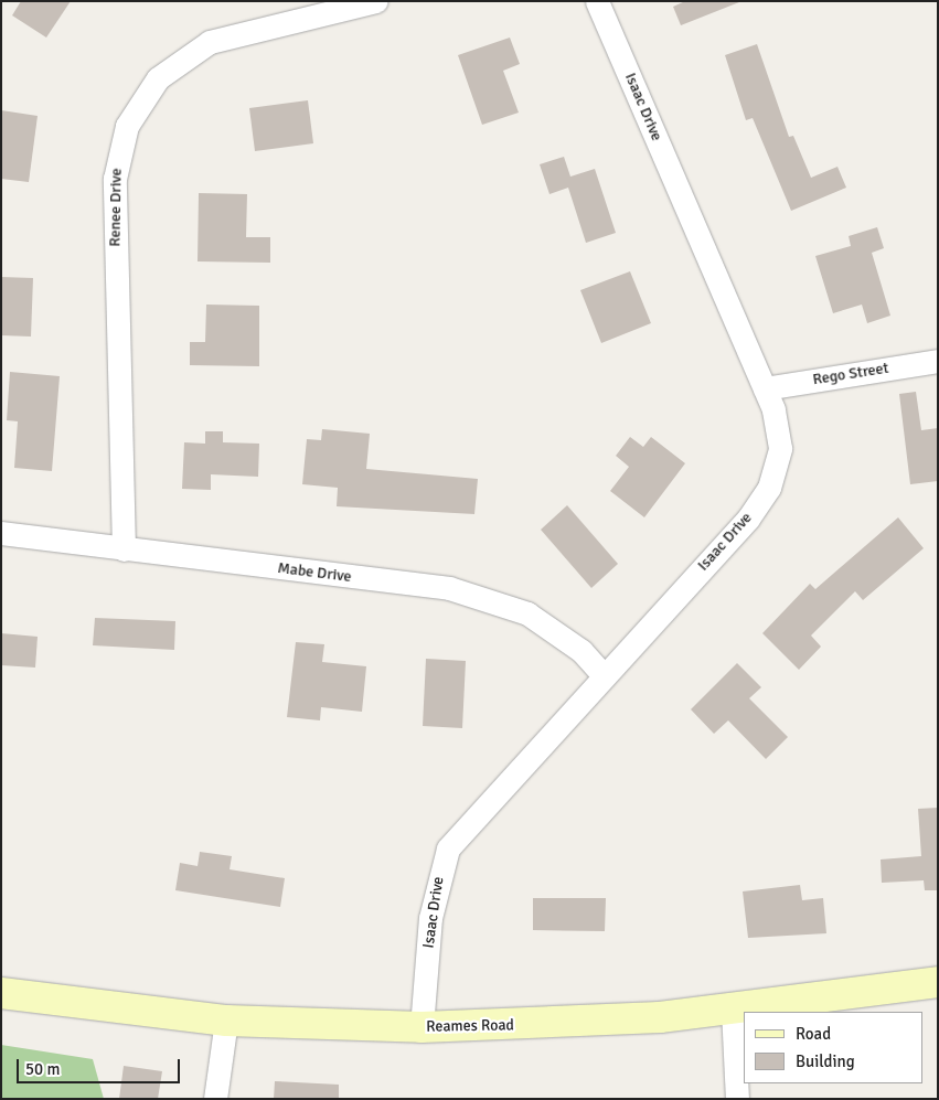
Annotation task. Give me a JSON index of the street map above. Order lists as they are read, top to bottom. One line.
{"streets":{"main road":["Reames Road"],"street":["Isaac Drive","Renee Drive","Rego Street","Mabe Drive"]},"crossings":[["Isaac Drive","Rego Street"],["Isaac Drive","Mabe Drive"],["Isaac Drive","Reames Road"],["Renee Drive","Mabe Drive"]],"legend":["Road","Building"],"scale_bar":"50 m"}
